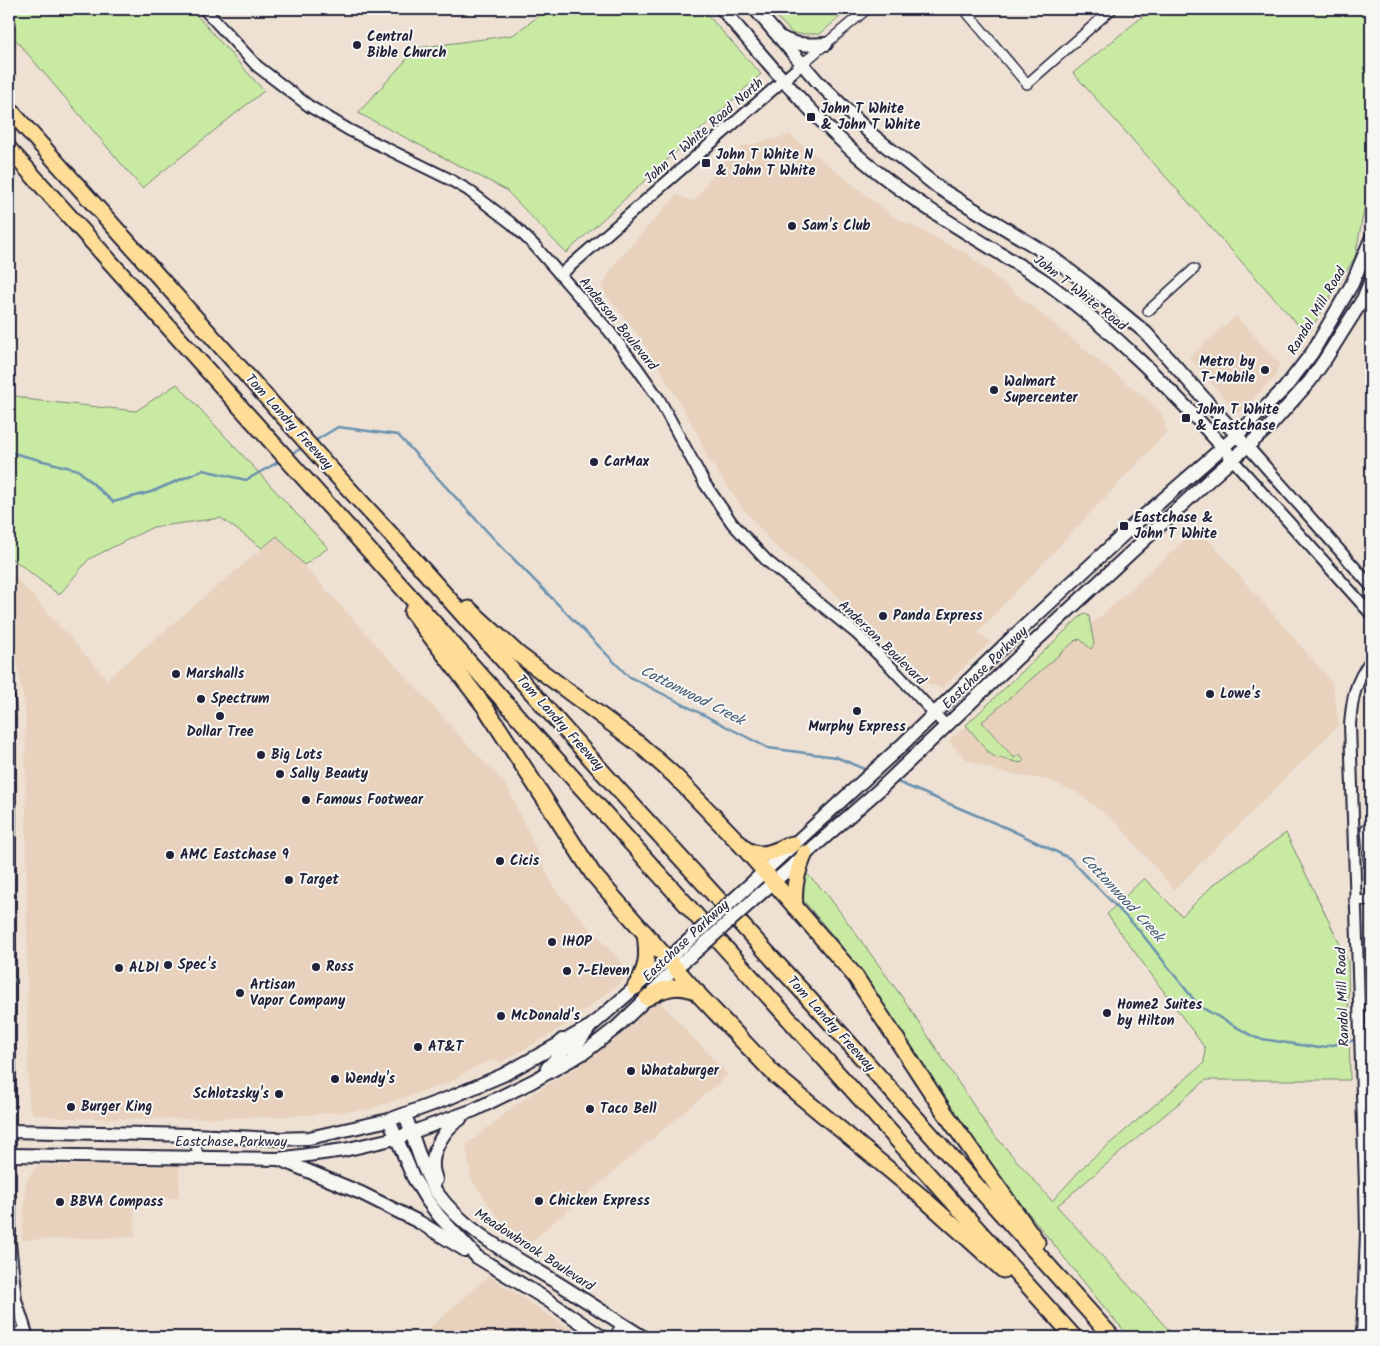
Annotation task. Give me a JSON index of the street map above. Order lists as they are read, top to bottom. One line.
{"streets":{"highway":["Tom Landry Freeway"],"main road":["John T White Road","Randol Mill Road","Eastchase Parkway","Meadowbrook Boulevard"],"street":["John T White Road North","Anderson Boulevard"]},"crossings":[["John T White Road North","John T White Road"],["John T White Road North","Anderson Boulevard"],["John T White Road","Randol Mill Road"],["John T White Road","Eastchase Parkway"],["Randol Mill Road","Eastchase Parkway"],["Anderson Boulevard","Eastchase Parkway"],["Eastchase Parkway","Meadowbrook Boulevard"]],"water":["Cottonwood Creek"],"places":{"other":["Central Bible Church","Sam's Club","Metro by T-Mobile","Walmart Supercenter","CarMax","Panda Express","Marshalls","Lowe's","Spectrum","Murphy Express","Dollar Tree","Big Lots","Sally Beauty","Famous Footwear","AMC Eastchase 9","Cicis","Target","IHOP","Spec's","Ross","ALDI","7-Eleven","Artisan Vapor Company","Home2 Suites by Hilton","McDonald's","AT&T","Whataburger","Wendy's","Schlotzsky's","Burger King","Taco Bell","Chicken Express","BBVA Compass"],"transit":["John T White & John T White","John T White N & John T White","John T White & Eastchase","Eastchase & John T White"]}}
